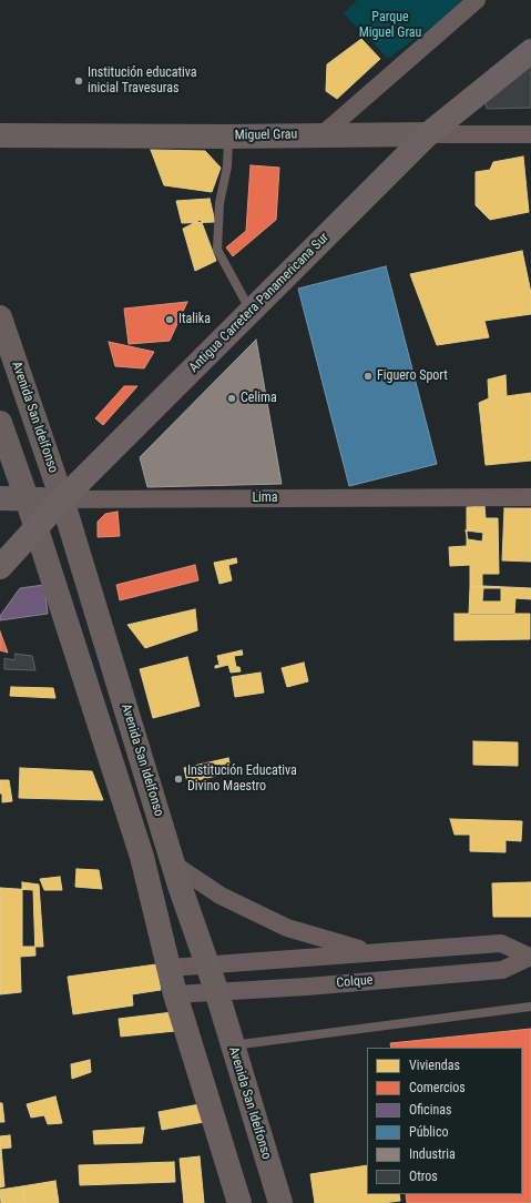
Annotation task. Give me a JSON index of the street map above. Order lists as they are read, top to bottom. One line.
{"streets":{"highway":["Antigua Carretera Panamericana Sur"],"street":["Miguel Grau","Avenida San Idelfonso","Lima","Colque"]},"crossings":[["Miguel Grau","Antigua Carretera Panamericana Sur"],["Antigua Carretera Panamericana Sur","Avenida San Idelfonso"],["Antigua Carretera Panamericana Sur","Lima"],["Avenida San Idelfonso","Lima"],["Avenida San Idelfonso","Colque"]],"parks":["Parque Miguel Grau"],"places":["Institución educativa inicial Travesuras","Italika","Figuero Sport","Celima","Institución Educativa Divino Maestro"],"legend":["Viviendas","Comercios","Oficinas","Público","Industria","Otros"]}
